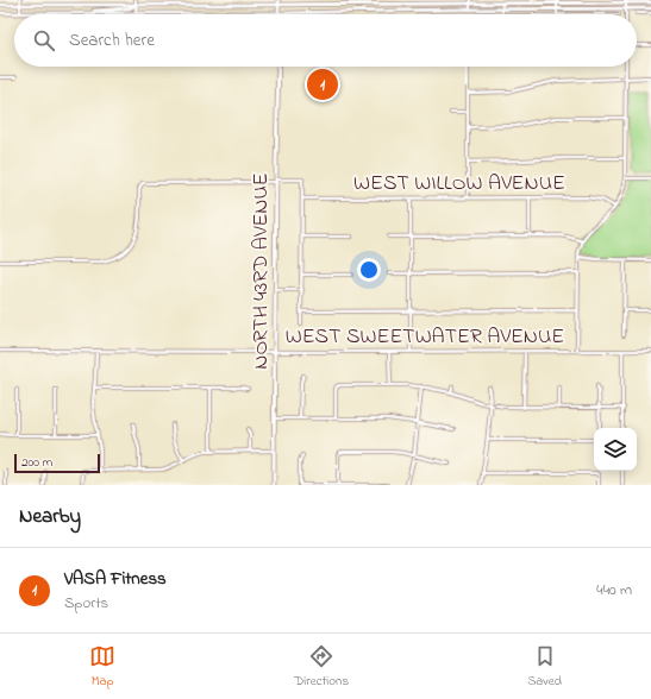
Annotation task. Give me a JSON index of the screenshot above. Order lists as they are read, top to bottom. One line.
{"streets":{"main road":["NORTH 43RD AVENUE"],"street":["WEST WILLOW AVENUE","WEST SWEETWATER AVENUE"]},"crossings":[["NORTH 43RD AVENUE","WEST SWEETWATER AVENUE"]],"scale_bar":"200 m","page":{"search":"Search here","pins":"1","scale":"200 m","heading":"Nearby","list":[{"mark":"1","name":"VASA Fitness","note":"Sports","value":"440 m"}],"nav":["Map","Directions","Saved"]}}
